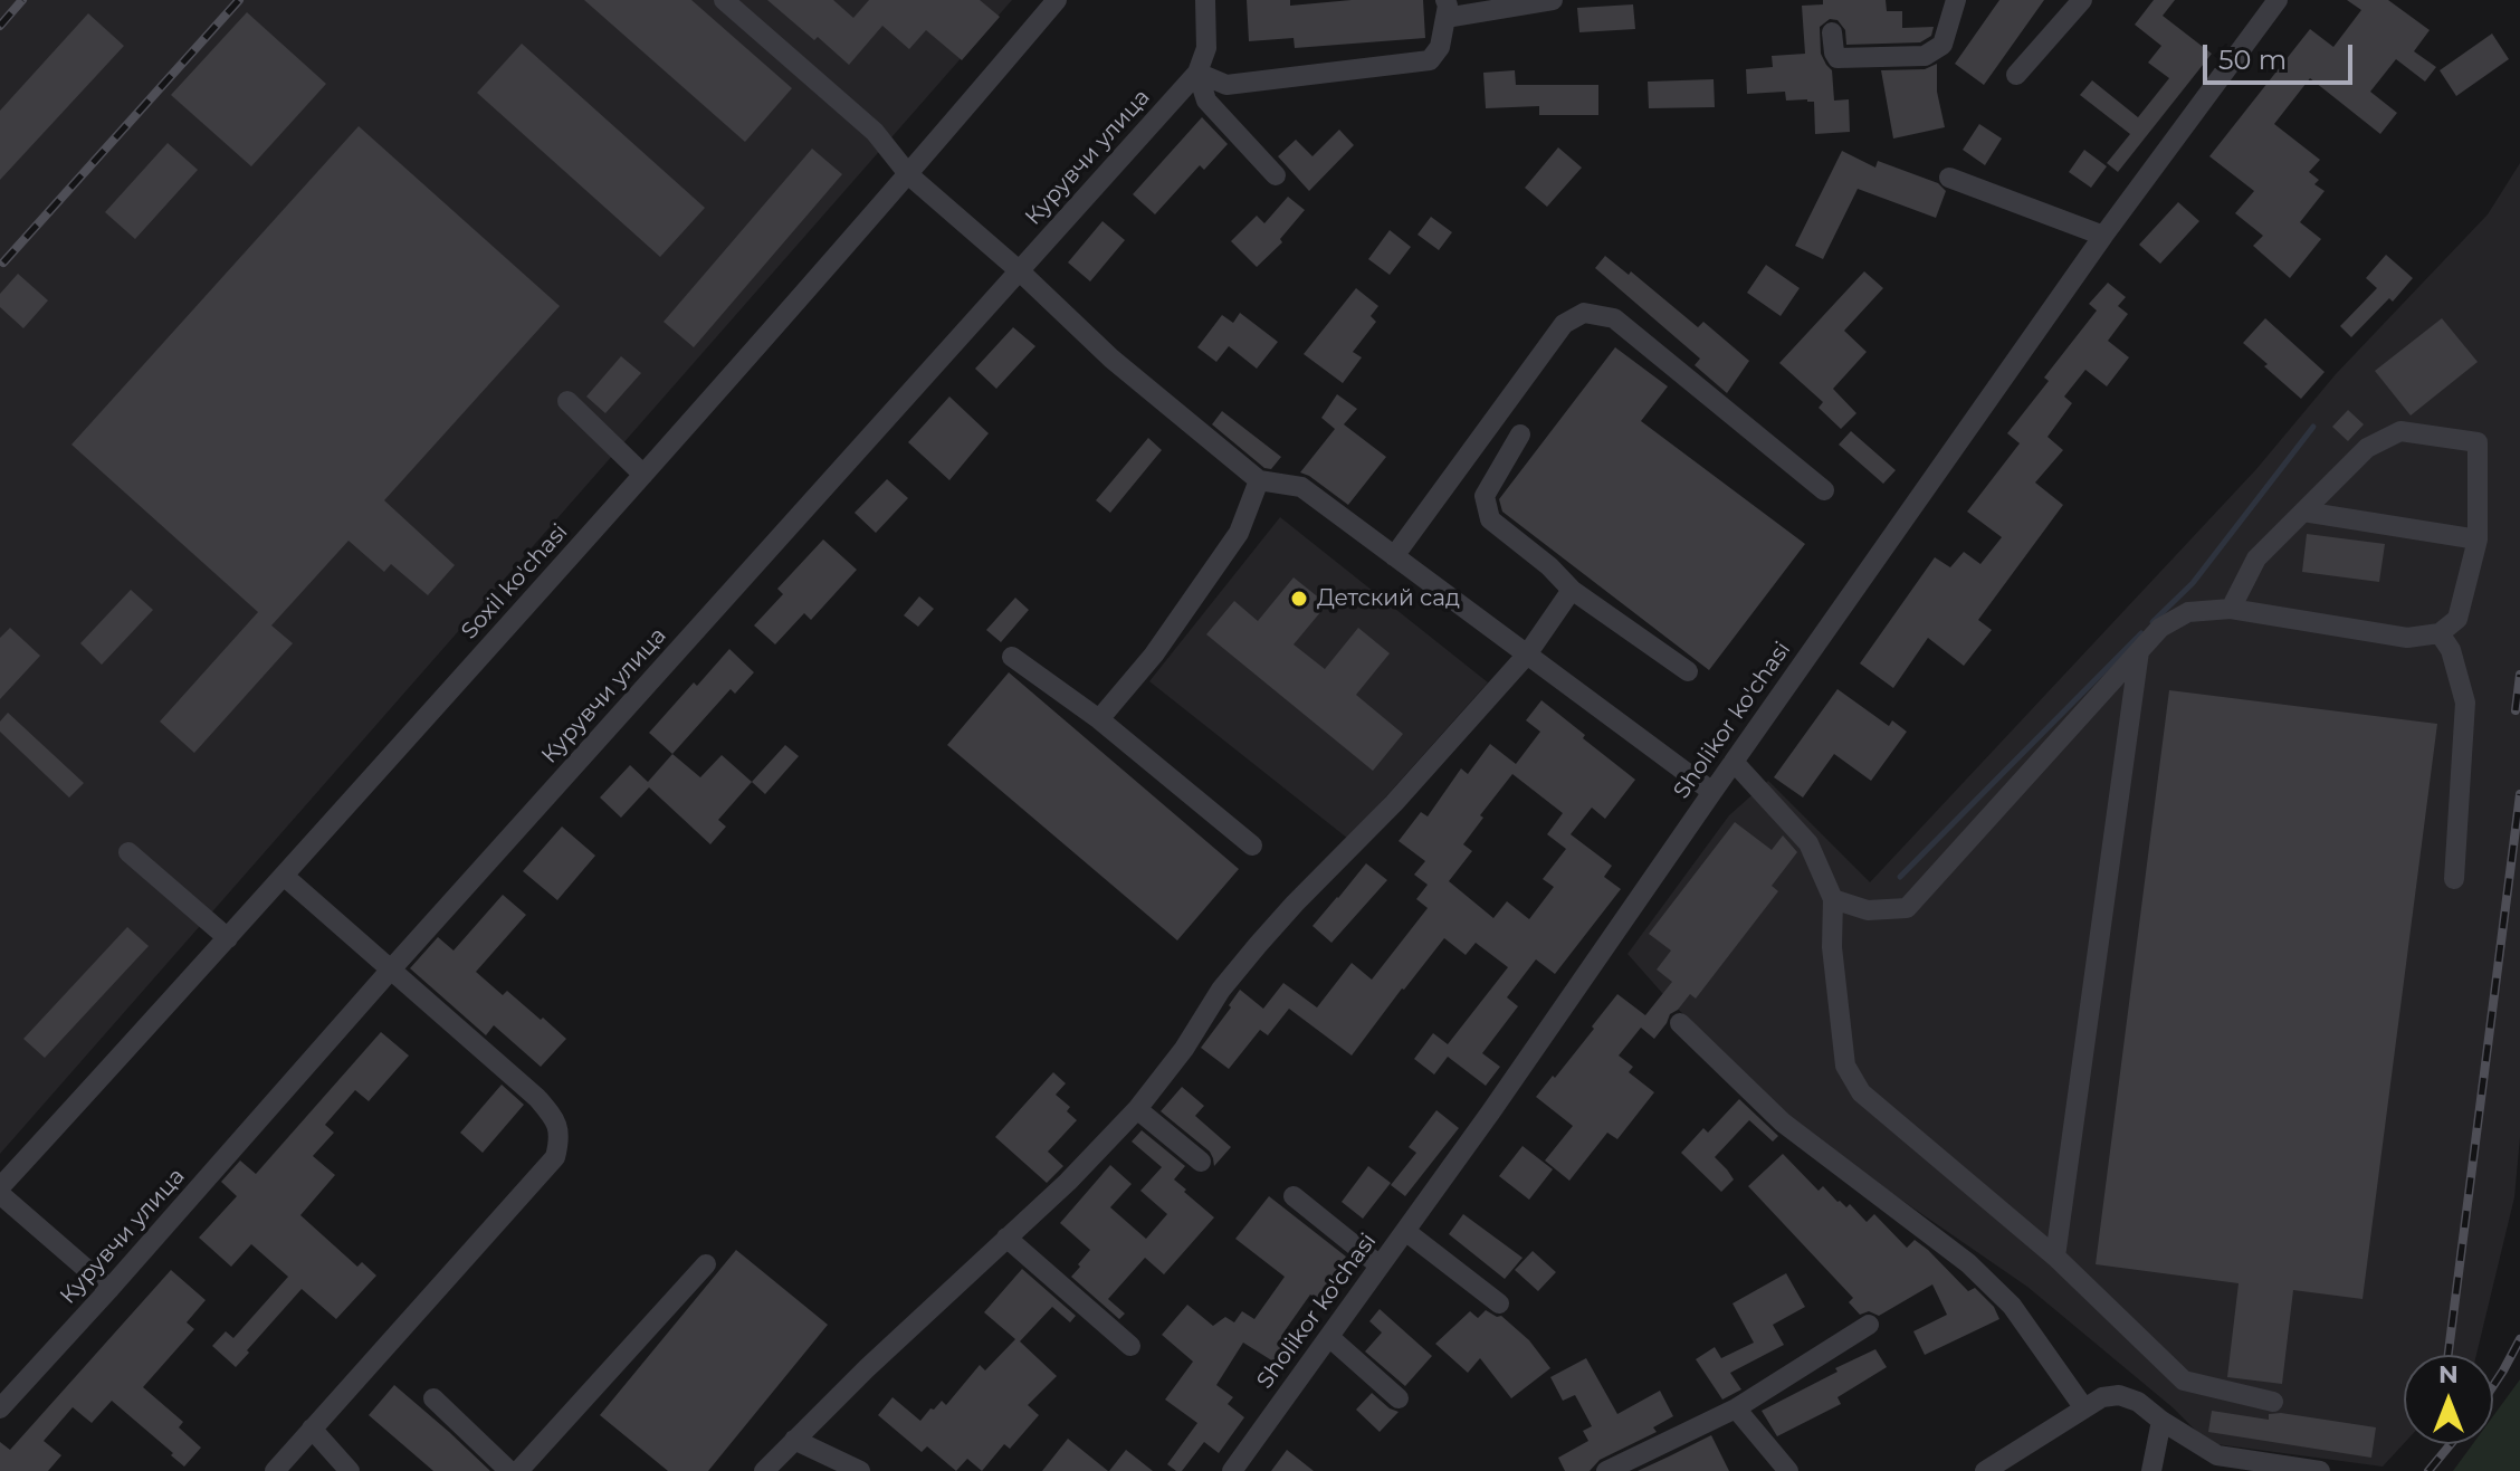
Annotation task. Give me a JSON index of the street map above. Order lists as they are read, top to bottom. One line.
{"streets":{"street":["Курувчи улица","Soxil ko'chasi","Sholikor ko'chasi"]},"places":["Детский сад"],"scale_bar":"50 m","north":"top"}
